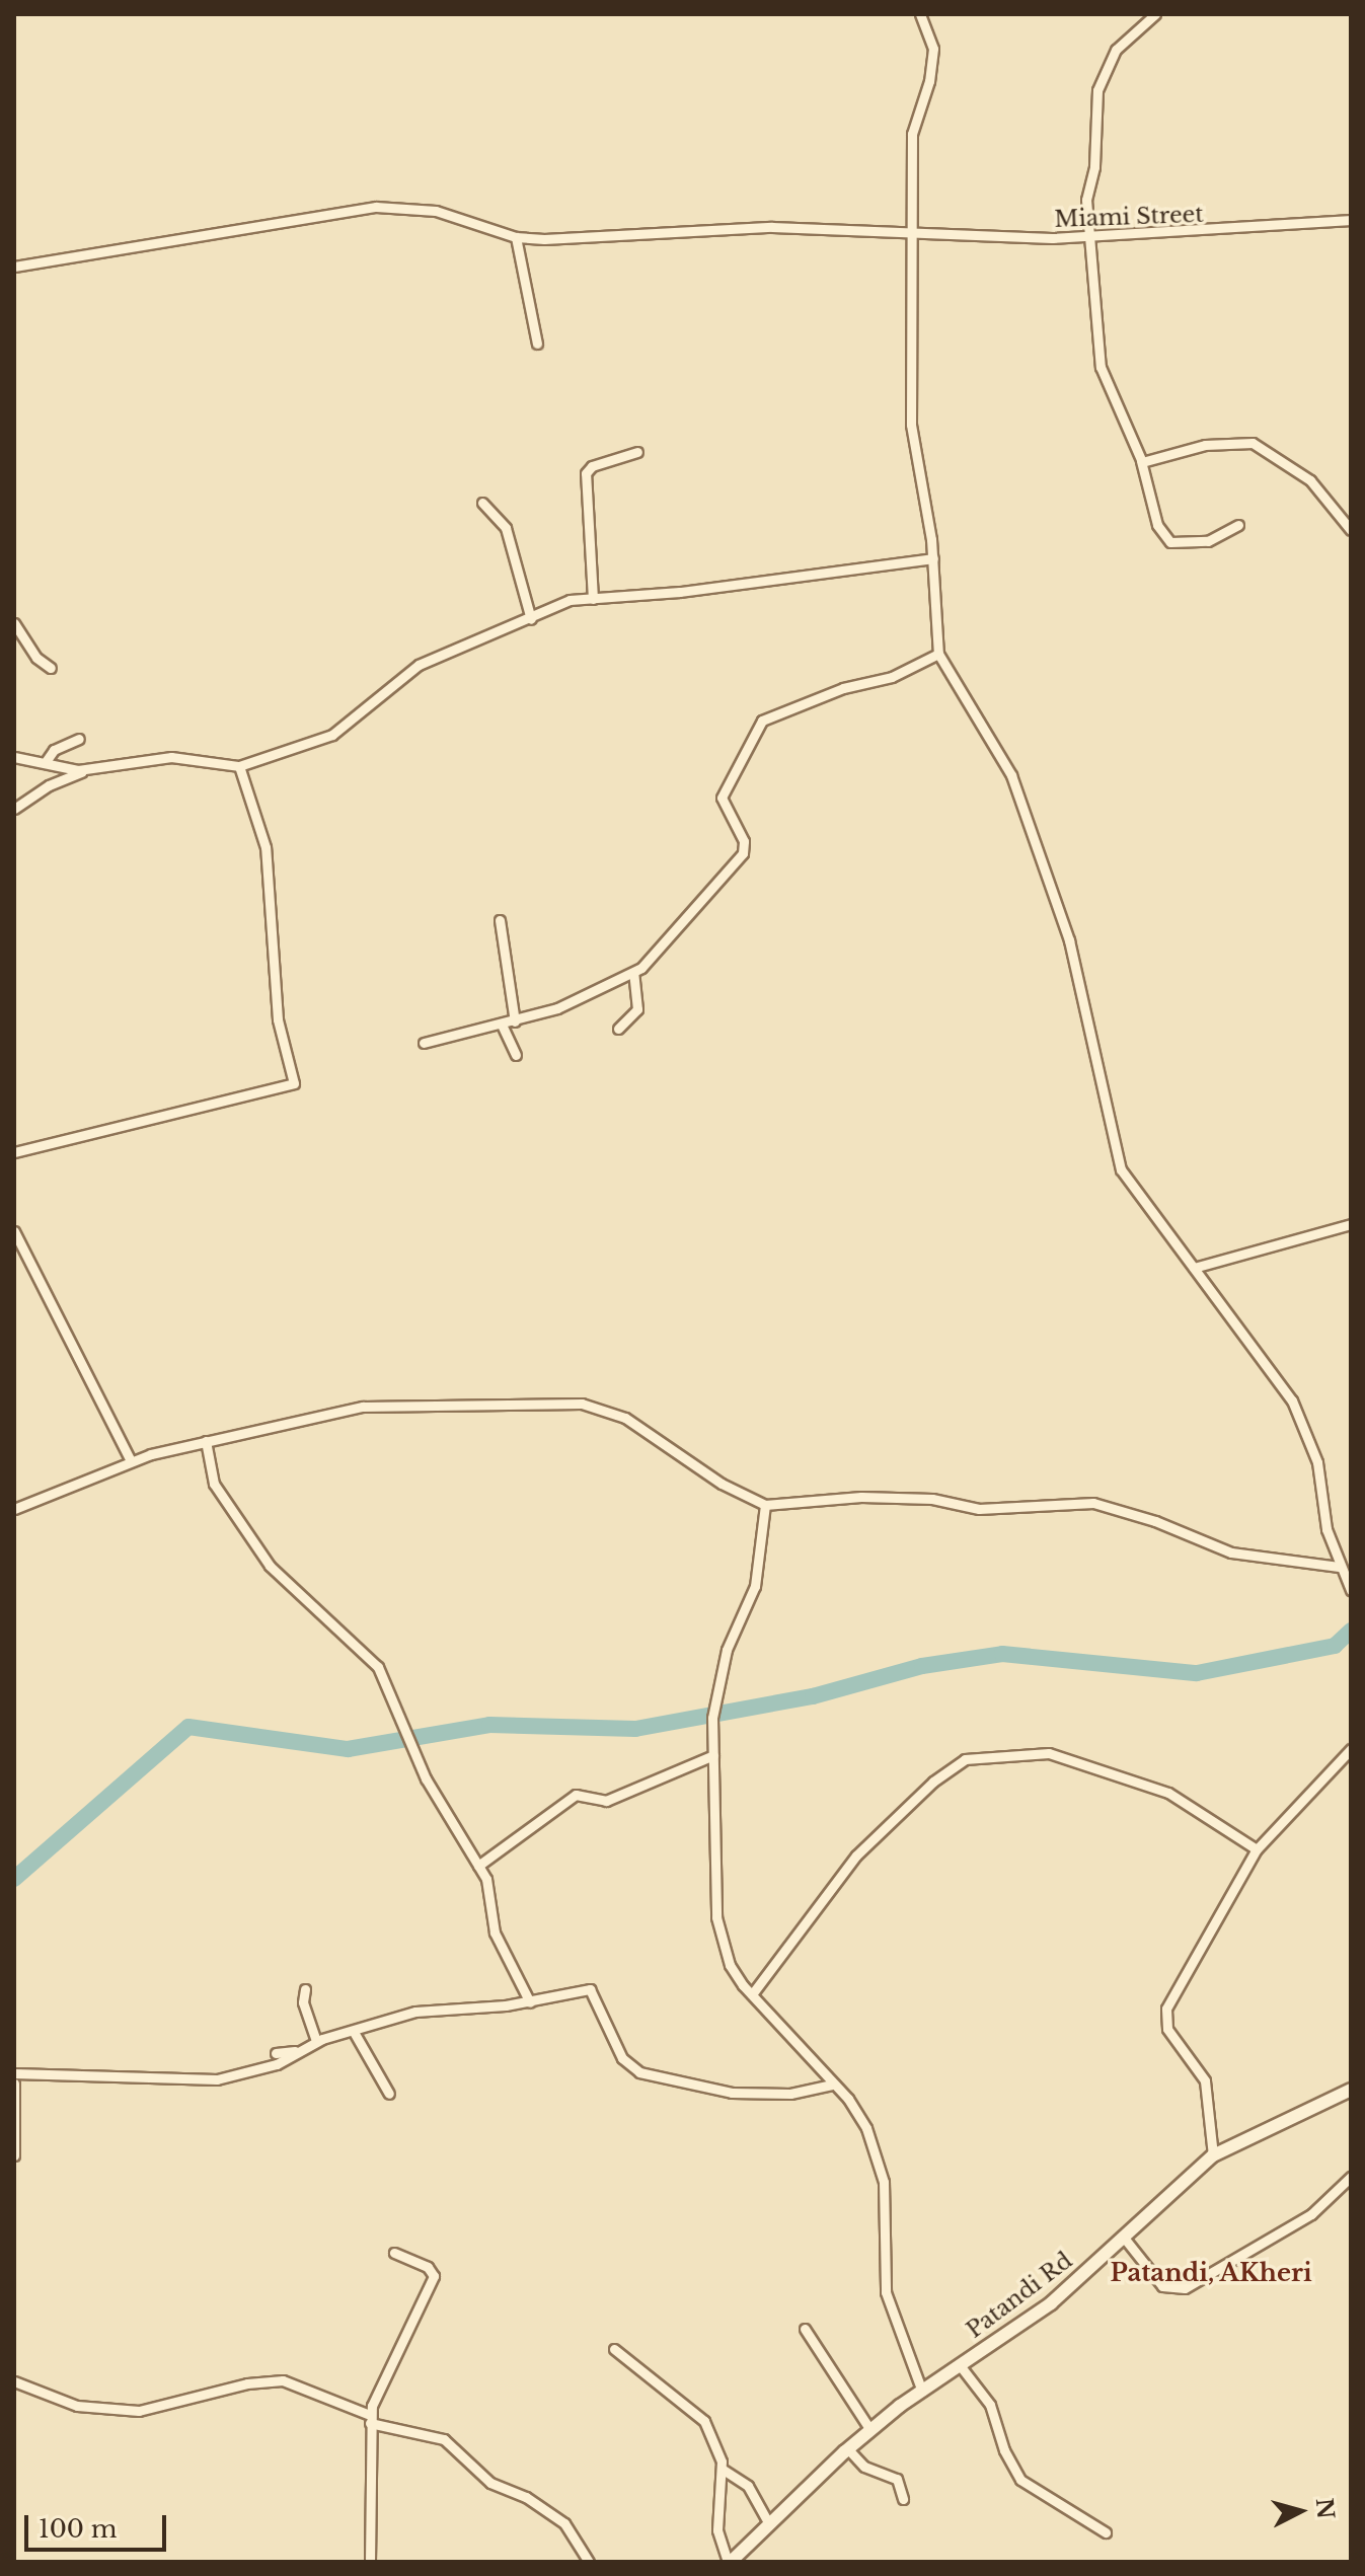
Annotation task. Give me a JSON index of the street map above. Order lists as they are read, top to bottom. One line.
{"streets":{"street":["Miami Street","Patandi Rd"]},"districts":["Patandi, AKheri"],"scale_bar":"100 m","north":"right"}
